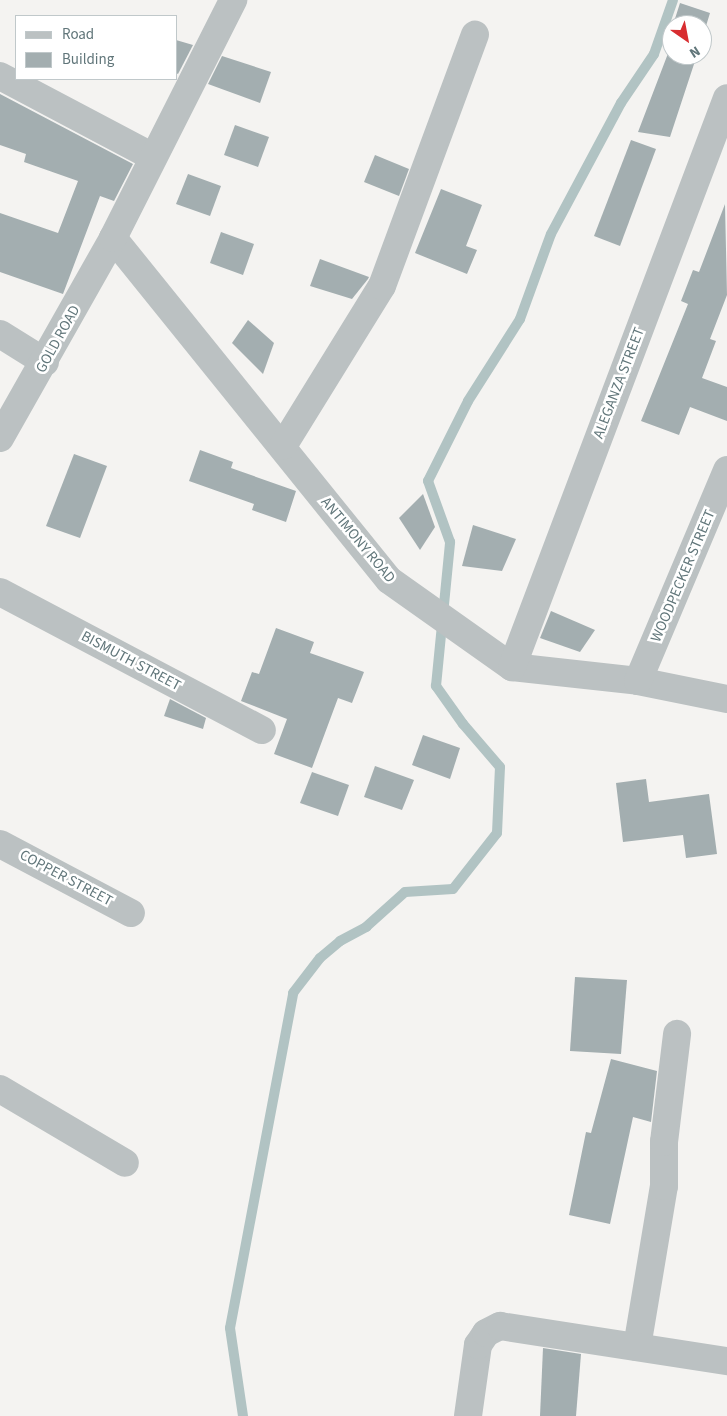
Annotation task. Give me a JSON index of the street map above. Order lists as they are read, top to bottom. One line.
{"streets":{"street":["GOLD ROAD","ALEGANZA STREET","ANTIMONY ROAD","WOODPECKER STREET","BISMUTH STREET","COPPER STREET"]},"crossings":[["GOLD ROAD","ANTIMONY ROAD"],["ALEGANZA STREET","ANTIMONY ROAD"],["ANTIMONY ROAD","WOODPECKER STREET"]],"legend":["Road","Building"],"north":"bottom right"}
